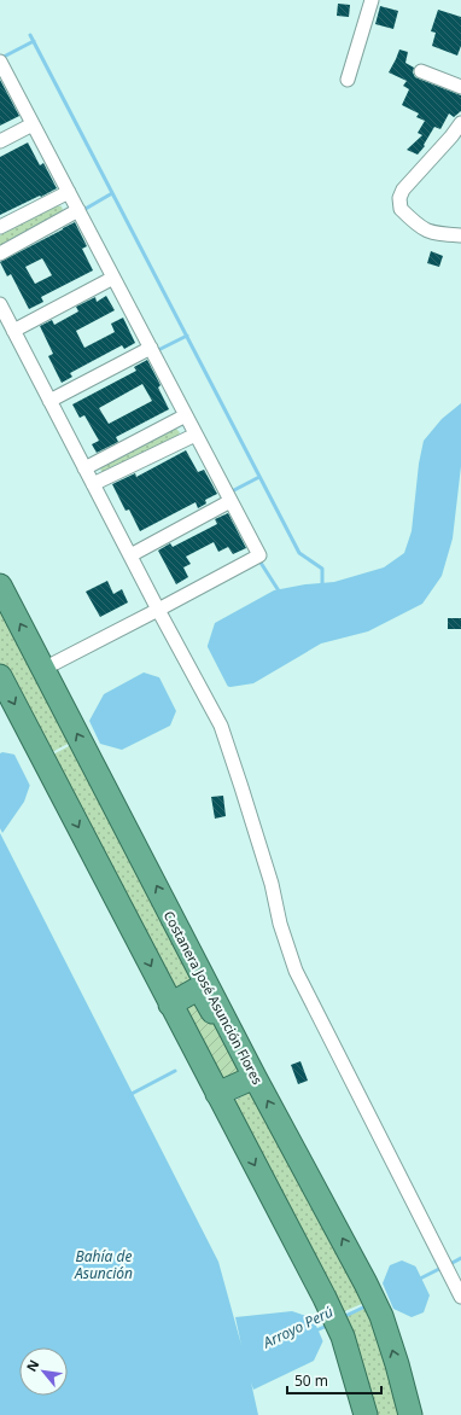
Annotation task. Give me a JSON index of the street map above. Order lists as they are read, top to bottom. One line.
{"streets":{"highway":["Costanera José Asunción Flores"]},"water":["Bahía de Asunción","Arroyo Perú"],"scale_bar":"50 m","north":"top left"}
